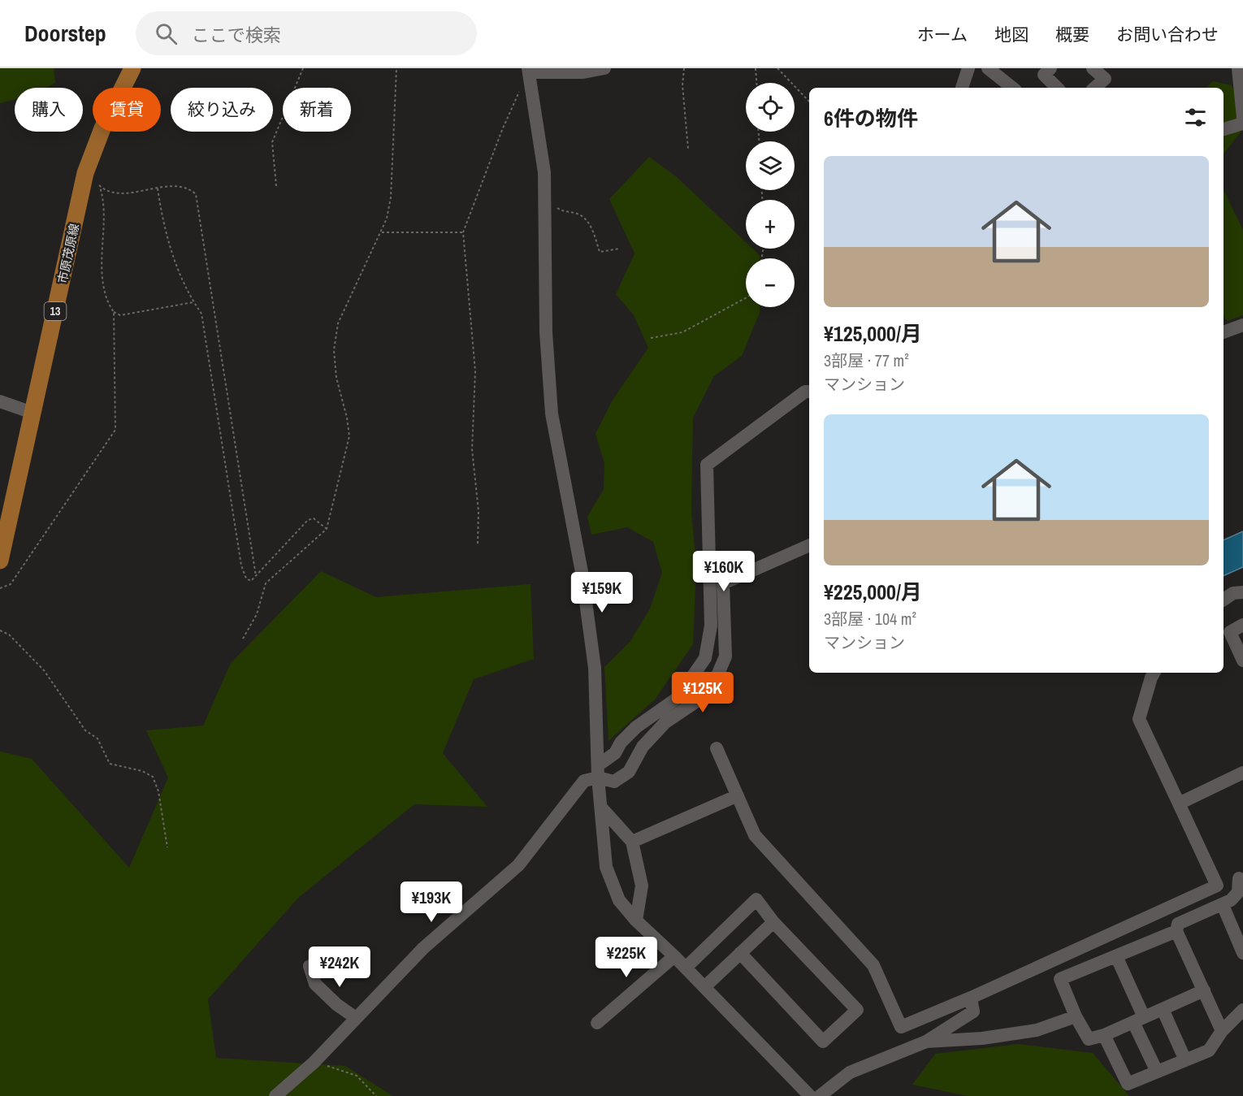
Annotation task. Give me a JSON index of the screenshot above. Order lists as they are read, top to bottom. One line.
{"streets":{"main road":["市原茂原線","13"]},"page":{"header":"Doorstep","search":"ここで検索","nav":["ホーム","地図","概要","お問い合わせ"],"map_buttons":["+","−"],"chip":["購入","賃貸","絞り込み","新着"],"heading":"6件の物件","list":[{"name":"¥125,000/月","note":"3部屋 · 77 m² · マンション"},{"name":"¥225,000/月","note":"3部屋 · 104 m² · マンション"}],"price":["¥160K","¥159K","¥125K","¥193K","¥225K","¥242K"]}}
